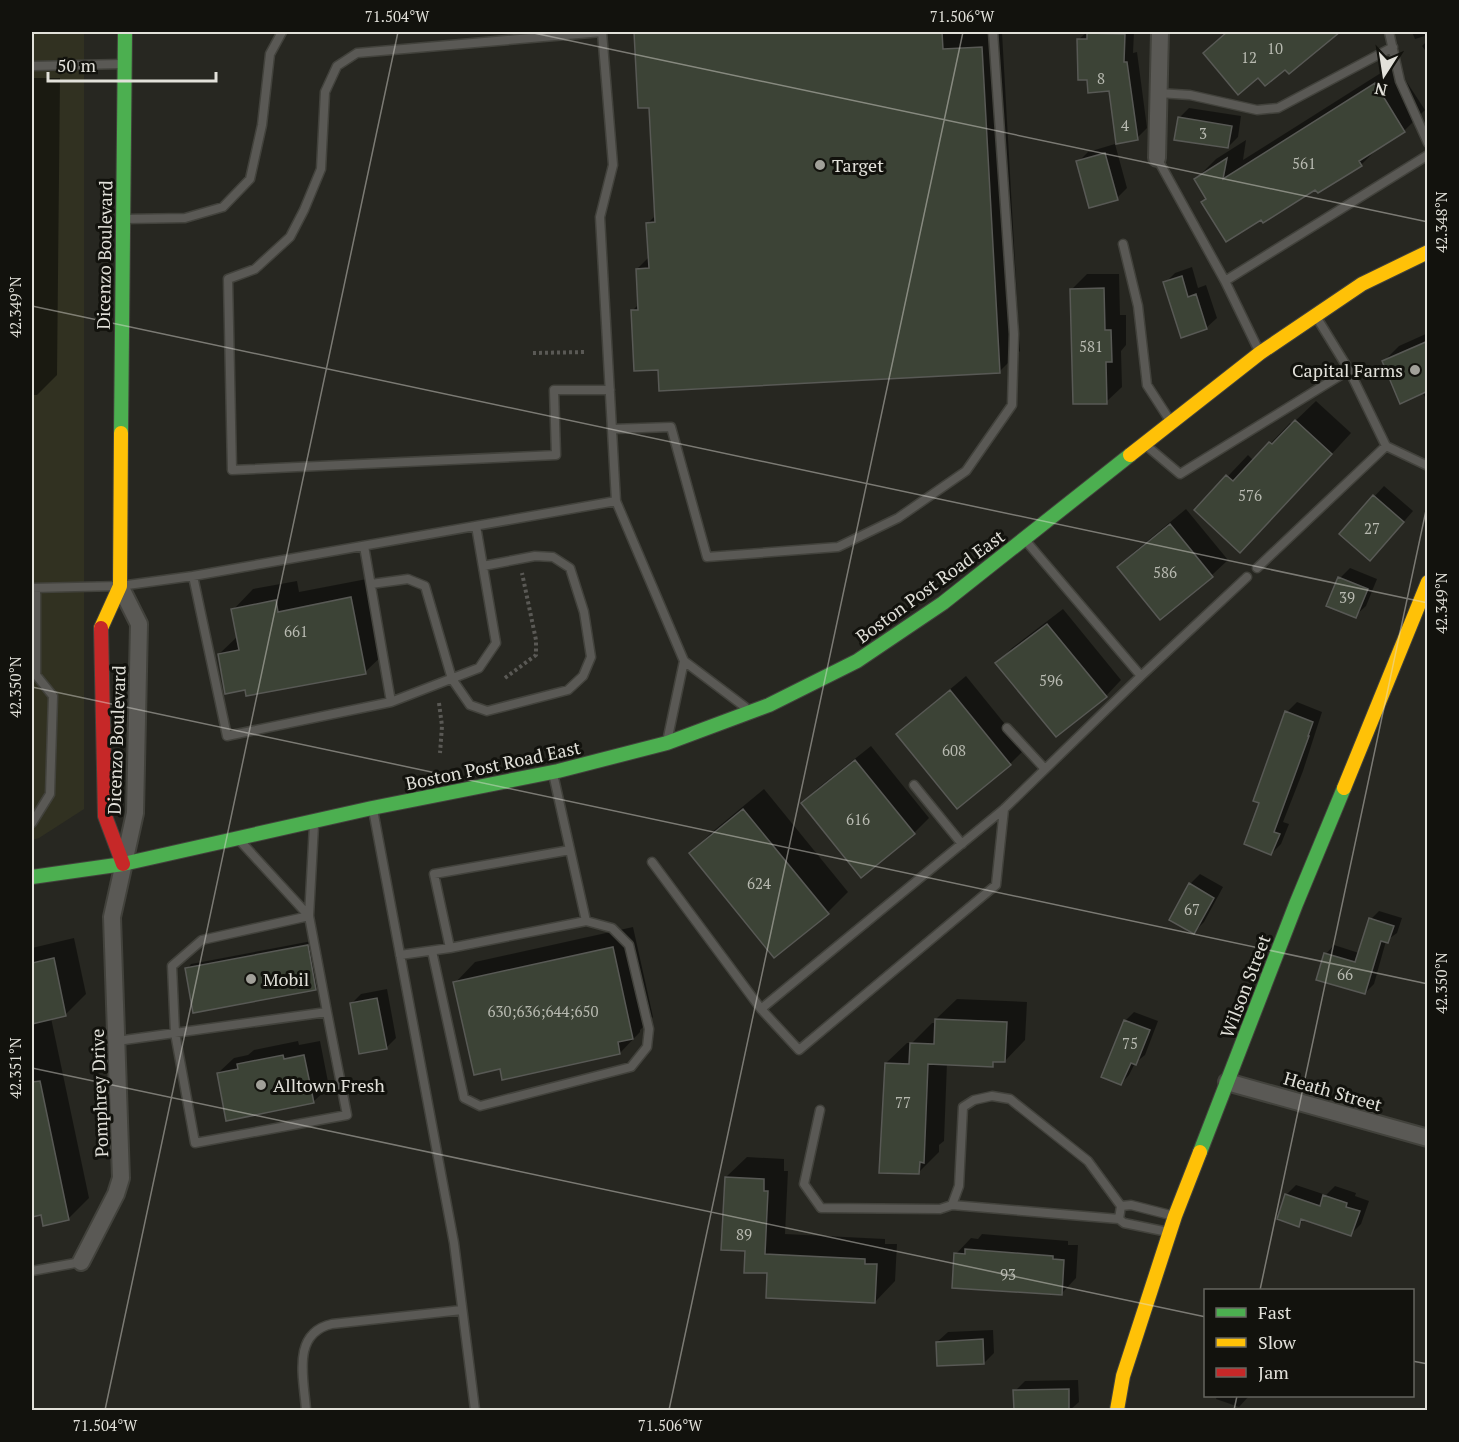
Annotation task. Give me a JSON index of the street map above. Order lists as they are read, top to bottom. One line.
{"streets":{"main road":["Dicenzo Boulevard","Boston Post Road East","Wilson Street"],"street":["Heath Street","Pomphrey Drive"]},"crossings":[["Dicenzo Boulevard","Boston Post Road East"],["Dicenzo Boulevard","Pomphrey Drive"],["Boston Post Road East","Pomphrey Drive"],["Wilson Street","Heath Street"]],"places":["Target","Capital Farms","Mobil","Alltown Fresh"],"house_numbers":["10","12","8","4","3","561","581","576","27","586","39","661","596","608","616","624","67","66","630;636;644;650","75","77","89","93"],"legend":["Fast","Slow","Jam"],"scale_bar":"50 m","north":"bottom","coordinates":["71.504°W","71.506°W","42.348°N","42.349°N","42.350°N","42.351°N"]}
